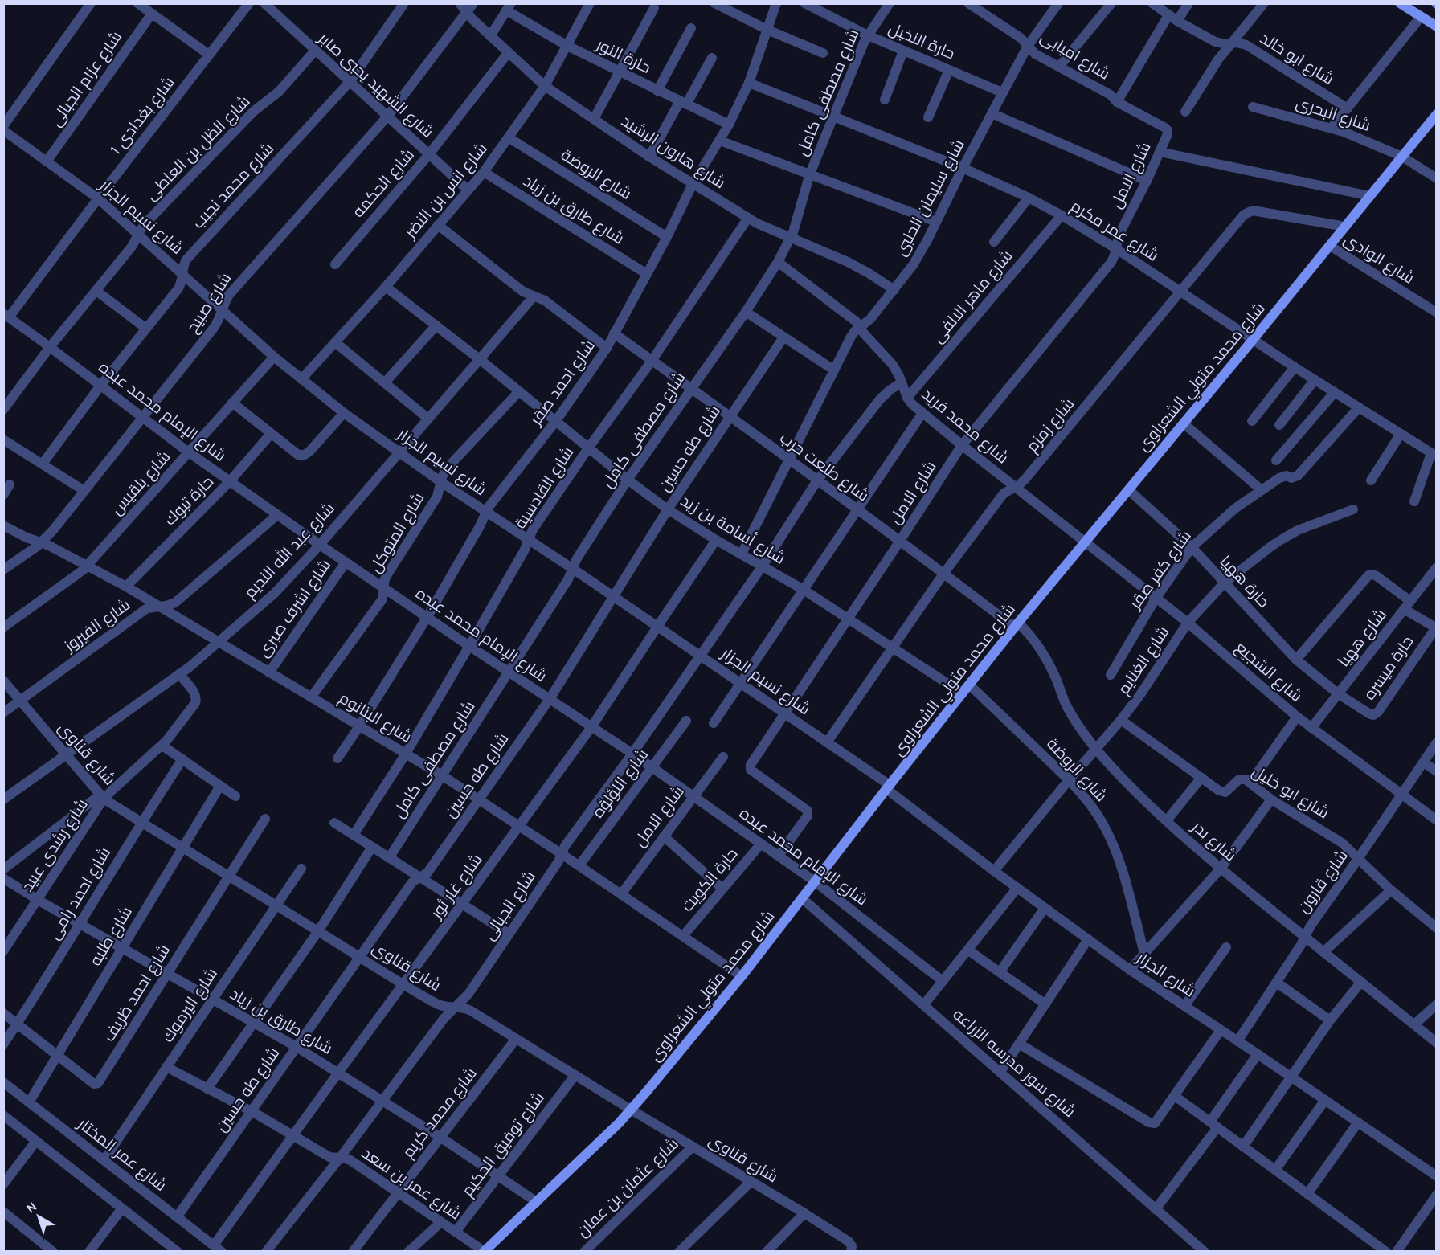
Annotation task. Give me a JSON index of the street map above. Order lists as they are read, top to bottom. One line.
{"streets":{"street":["حارة النخيل","شارع امبابى","حارة النور","شارع ابو خالد","شارع عزام الجبالى","شارع الشهيد يحيي صابر","شارع مصطفى كامل","شارع البحرى","شارع بغدادى 1","شارع الظل بن العاطى","شارع هارون الرشيد","شارع الروضة","شارع الامل","شارع الحكمه","شارع محمد نجيب","شارع انس بن النضر","شارع سليمان الحلبى","شارع طارق بن زياد","شارع نسيم الجزار","شارع عمر مكرم","شارع الوادى","شارع ماهر الالفى","شارع صبيح","شارع محمد متولي الشعراوى","شارع احمد صقر","شارع الإمام محمد عبده","شارع زمزم","شارع محمد فريد","شارع طه حسين","شارع طلعت حرب","شارع بلقيس","شارع القادسية","حارة تبوك","شارع أسامة بن زيد","شارع المتوكل","شارع عبد الله النديم","شارع كفر صقر","حارة ههيا","شارع اشرف صبرى","شارع الفيروز","شارع ههيا","شارع الغنايم","حارة ميسره","شارع الشجيع","شارع البتانوم","شارع قناوى","شارع اللؤلؤه","شارع ابو خليل","شارع بدر","شارع رشدى عبيد","حارة الكويت","شارع قارون","شارع غار ثور","شارع احمد رامى","شارع الجبالى","شارع طلبه","شارع الجزار","شارع احمد ظريف","شارع اليرموك","شارع سور مدرسه الزراعه","شارع محمد كريم","شارع توفيق الحكيم","شارع عمر المختار","شارع عمر بن سعد","شارع عثمان بن عفان"]},"crossings":[["حارة النخيل","شارع مصطفى كامل"],["حارة النخيل","شارع سليمان الحلبى"],["شارع امبابى","شارع الامل"],["شارع امبابى","شارع سليمان الحلبى"],["حارة النور","شارع انس بن النضر"],["حارة النور","شارع احمد صقر"],["شارع عزام الجبالى","شارع نسيم الجزار"],["شارع الشهيد يحيي صابر","شارع الظل بن العاطى"],["شارع الشهيد يحيي صابر","شارع الحكمه"],["شارع الشهيد يحيي صابر","شارع محمد نجيب"],["شارع الشهيد يحيي صابر","شارع انس بن النضر"],["شارع الشهيد يحيي صابر","شارع صبيح"],["شارع مصطفى كامل","شارع هارون الرشيد"],["شارع مصطفى كامل","شارع نسيم الجزار"],["شارع مصطفى كامل","شارع عمر مكرم"],["شارع مصطفى كامل","شارع الإمام محمد عبده"],["شارع مصطفى كامل","شارع محمد فريد"],["شارع مصطفى كامل","شارع طلعت حرب"],["شارع مصطفى كامل","شارع أسامة بن زيد"],["شارع مصطفى كامل","شارع البتانوم"],["شارع البحرى","شارع محمد متولي الشعراوى"],["شارع بغدادى 1","شارع نسيم الجزار"],["شارع بغدادى 1","شارع الإمام محمد عبده"],["شارع الظل بن العاطى","شارع نسيم الجزار"],["شارع الظل بن العاطى","شارع الإمام محمد عبده"],["شارع هارون الرشيد","شارع الحكمه"],["شارع هارون الرشيد","شارع انس بن النضر"],["شارع هارون الرشيد","شارع سليمان الحلبى"],["شارع هارون الرشيد","شارع صبيح"],["شارع هارون الرشيد","شارع احمد صقر"],["شارع هارون الرشيد","شارع القادسية"],["شارع الروضة","شارع انس بن النضر"],["شارع الروضة","شارع محمد متولي الشعراوى"],["شارع الروضة","شارع احمد صقر"],["شارع الروضة","شارع الغنايم"],["شارع الامل","شارع نسيم الجزار"],["شارع الامل","شارع عمر مكرم"],["شارع الامل","شارع الإمام محمد عبده"],["شارع الامل","شارع محمد فريد"],["شارع الامل","شارع طلعت حرب"],["شارع الامل","شارع أسامة بن زيد"],["شارع الامل","شارع البتانوم"],["شارع محمد نجيب","شارع نسيم الجزار"],["شارع محمد نجيب","شارع الإمام محمد عبده"],["شارع انس بن النضر","شارع طارق بن زياد"],["شارع انس بن النضر","شارع نسيم الجزار"],["شارع انس بن النضر","شارع أسامة بن زيد"],["شارع سليمان الحلبى","شارع عمر مكرم"],["شارع سليمان الحلبى","شارع محمد فريد"],["شارع سليمان الحلبى","شارع طلعت حرب"],["شارع سليمان الحلبى","شارع أسامة بن زيد"],["شارع طارق بن زياد","شارع محمد متولي الشعراوى"],["شارع طارق بن زياد","شارع احمد صقر"],["شارع طارق بن زياد","شارع طه حسين"],["شارع طارق بن زياد","شارع رشدى عبيد"],["شارع طارق بن زياد","شارع غار ثور"],["شارع طارق بن زياد","شارع احمد رامى"],["شارع طارق بن زياد","شارع الجبالى"],["شارع طارق بن زياد","شارع طلبه"],["شارع طارق بن زياد","شارع احمد ظريف"],["شارع طارق بن زياد","شارع اليرموك"],["شارع طارق بن زياد","شارع محمد كريم"],["شارع طارق بن زياد","شارع توفيق الحكيم"],["شارع نسيم الجزار","شارع صبيح"],["شارع نسيم الجزار","شارع محمد متولي الشعراوى"],["شارع نسيم الجزار","شارع احمد صقر"],["شارع نسيم الجزار","شارع زمزم"],["شارع نسيم الجزار","شارع طه حسين"],["شارع نسيم الجزار","شارع بلقيس"],["شارع نسيم الجزار","شارع القادسية"],["شارع نسيم الجزار","شارع المتوكل"],["شارع نسيم الجزار","شارع عبد الله النديم"],["شارع نسيم الجزار","شارع غار ثور"],["شارع نسيم الجزار","شارع الجبالى"],["شارع نسيم الجزار","شارع الجزار"],["شارع عمر مكرم","شارع ماهر الالفى"],["شارع عمر مكرم","شارع محمد متولي الشعراوى"],["شارع عمر مكرم","شارع احمد صقر"],["شارع عمر مكرم","شارع زمزم"],["شارع عمر مكرم","شارع كفر صقر"],["شارع الوادى","شارع محمد متولي الشعراوى"],["شارع ماهر الالفى","شارع محمد فريد"],["شارع صبيح","شارع الإمام محمد عبده"],["شارع صبيح","شارع البتانوم"],["شارع محمد متولي الشعراوى","شارع الإمام محمد عبده"],["شارع محمد متولي الشعراوى","شارع زمزم"],["شارع محمد متولي الشعراوى","شارع محمد فريد"],["شارع محمد متولي الشعراوى","شارع طلعت حرب"],["شارع محمد متولي الشعراوى","شارع أسامة بن زيد"],["شارع محمد متولي الشعراوى","حارة ههيا"],["شارع محمد متولي الشعراوى","شارع الشجيع"],["شارع محمد متولي الشعراوى","شارع البتانوم"],["شارع محمد متولي الشعراوى","شارع قناوى"],["شارع محمد متولي الشعراوى","شارع بدر"],["شارع محمد متولي الشعراوى","شارع الجزار"],["شارع محمد متولي الشعراوى","شارع سور مدرسه الزراعه"],["شارع محمد متولي الشعراوى","شارع عمر بن سعد"],["شارع احمد صقر","شارع الإمام محمد عبده"],["شارع احمد صقر","شارع طلعت حرب"],["شارع احمد صقر","شارع أسامة بن زيد"],["شارع احمد صقر","شارع البتانوم"],["شارع الإمام محمد عبده","شارع طه حسين"],["شارع الإمام محمد عبده","شارع بلقيس"],["شارع الإمام محمد عبده","شارع القادسية"],["شارع الإمام محمد عبده","حارة تبوك"],["شارع الإمام محمد عبده","شارع المتوكل"],["شارع الإمام محمد عبده","شارع عبد الله النديم"],["شارع الإمام محمد عبده","شارع اشرف صبرى"],["شارع الإمام محمد عبده","شارع الفيروز"],["شارع الإمام محمد عبده","شارع اللؤلؤه"],["شارع الإمام محمد عبده","حارة الكويت"],["شارع الإمام محمد عبده","شارع غار ثور"],["شارع الإمام محمد عبده","شارع الجبالى"],["شارع زمزم","شارع محمد فريد"],["شارع زمزم","شارع طلعت حرب"],["شارع زمزم","شارع أسامة بن زيد"],["شارع محمد فريد","شارع الشجيع"],["شارع محمد فريد","شارع الجبالى"],["شارع طه حسين","شارع طلعت حرب"],["شارع طه حسين","شارع أسامة بن زيد"],["شارع طه حسين","شارع البتانوم"],["شارع طه حسين","شارع قناوى"],["شارع طه حسين","شارع عمر المختار"],["شارع طه حسين","شارع عمر بن سعد"],["شارع طلعت حرب","شارع القادسية"],["شارع طلعت حرب","شارع بدر"],["شارع طلعت حرب","شارع الجبالى"],["شارع بلقيس","شارع البتانوم"],["شارع القادسية","شارع أسامة بن زيد"],["شارع القادسية","شارع البتانوم"],["حارة تبوك","شارع البتانوم"],["شارع أسامة بن زيد","شارع المتوكل"],["شارع أسامة بن زيد","شارع عبد الله النديم"],["شارع أسامة بن زيد","شارع غار ثور"],["شارع أسامة بن زيد","شارع الجبالى"],["شارع المتوكل","شارع البتانوم"],["شارع عبد الله النديم","شارع البتانوم"],["شارع عبد الله النديم","شارع قناوى"],["شارع عبد الله النديم","شارع رشدى عبيد"],["شارع كفر صقر","حارة ههيا"],["شارع كفر صقر","شارع الشجيع"],["حارة ههيا","شارع ههيا"],["حارة ههيا","شارع الغنايم"],["حارة ههيا","حارة ميسره"],["شارع اشرف صبرى","شارع البتانوم"],["شارع الفيروز","شارع البتانوم"],["شارع الفيروز","شارع قناوى"],["شارع ههيا","حارة ميسره"],["شارع ههيا","شارع الشجيع"],["شارع الغنايم","شارع الشجيع"],["شارع الغنايم","شارع ابو خليل"],["شارع الغنايم","شارع بدر"],["شارع الغنايم","شارع الجزار"],["شارع الشجيع","شارع قارون"],["شارع البتانوم","شارع اللؤلؤه"],["شارع البتانوم","حارة الكويت"],["شارع البتانوم","شارع غار ثور"],["شارع البتانوم","شارع الجبالى"],["شارع قناوى","شارع رشدى عبيد"],["شارع قناوى","شارع غار ثور"],["شارع قناوى","شارع احمد رامى"],["شارع قناوى","شارع الجبالى"],["شارع قناوى","شارع طلبه"],["شارع قناوى","شارع احمد ظريف"],["شارع قناوى","شارع اليرموك"],["شارع قناوى","شارع محمد كريم"],["شارع قناوى","شارع توفيق الحكيم"],["شارع قناوى","شارع عثمان بن عفان"],["شارع ابو خليل","شارع قارون"],["شارع بدر","شارع قارون"],["شارع قارون","شارع الجزار"],["شارع غار ثور","شارع عمر المختار"],["شارع غار ثور","شارع عمر بن سعد"],["شارع احمد رامى","شارع احمد ظريف"],["شارع الجبالى","شارع عمر بن سعد"],["شارع طلبه","شارع احمد ظريف"],["شارع طلبه","شارع عمر المختار"],["شارع اليرموك","شارع عمر المختار"],["شارع اليرموك","شارع عمر بن سعد"],["شارع محمد كريم","شارع عمر بن سعد"],["شارع توفيق الحكيم","شارع عمر بن سعد"]],"north":"top left"}
